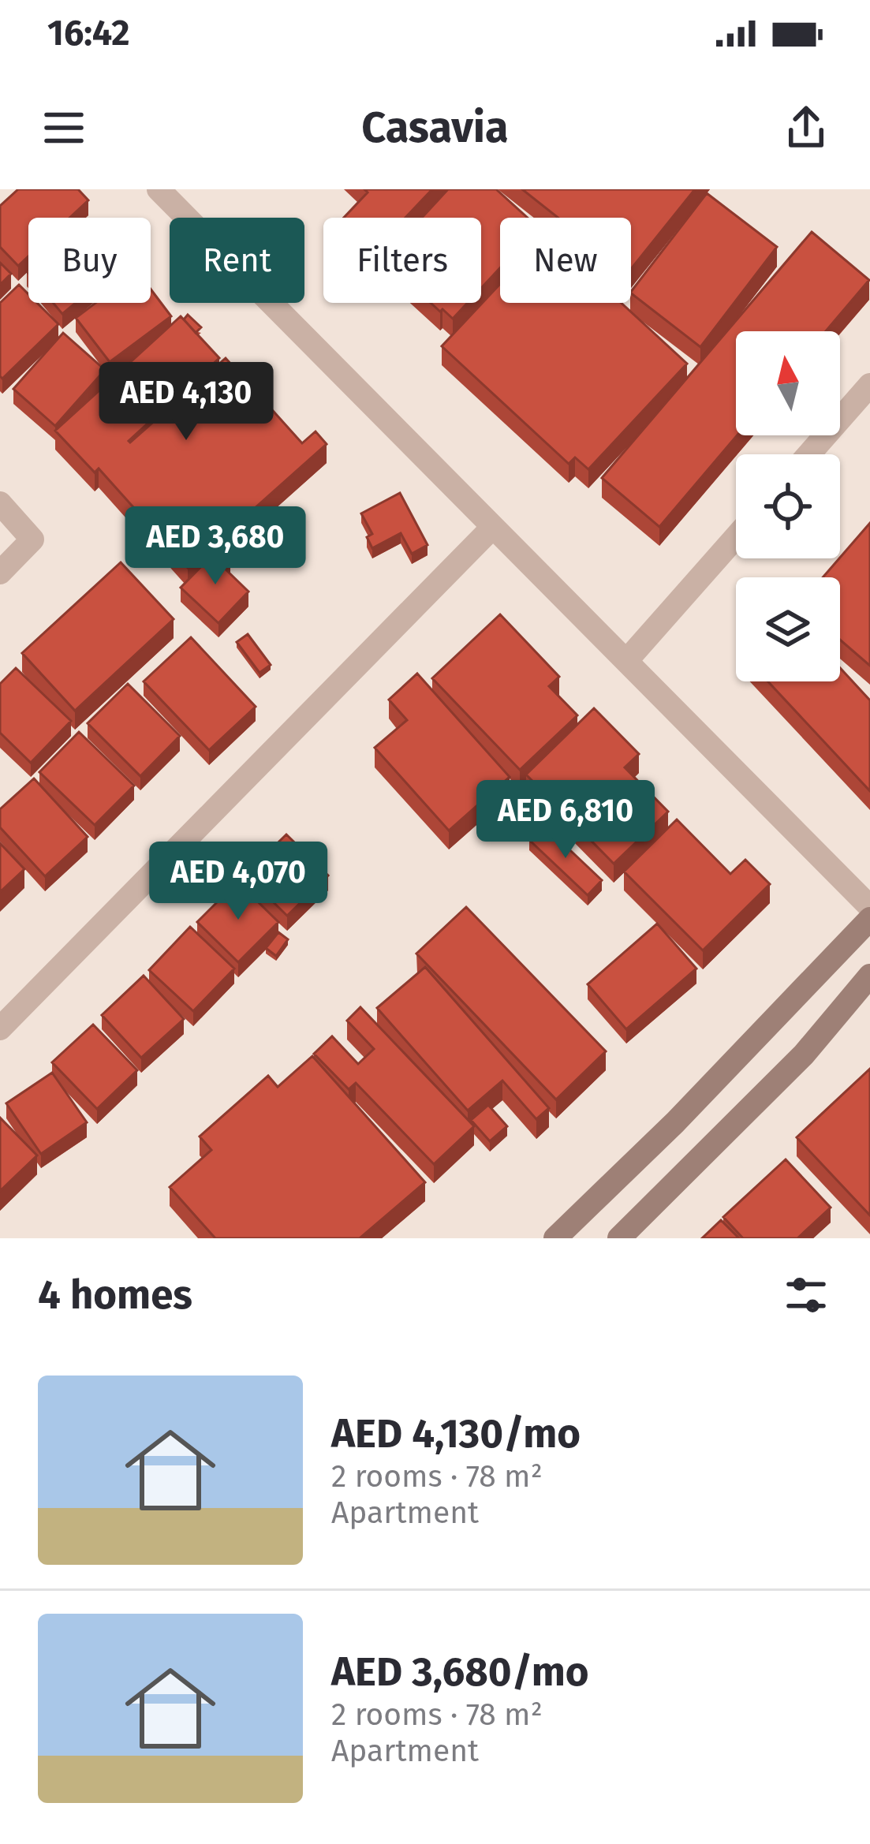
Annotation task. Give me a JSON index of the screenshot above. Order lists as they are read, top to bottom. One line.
{"north":"top","page":{"status":"16:42","header":"Casavia","chip":["Buy","Rent","Filters","New"],"price":["AED 4,130","AED 3,680","AED 6,810","AED 4,070"],"heading":"4 homes","list":[{"name":"AED 4,130/mo","note":"2 rooms · 78 m² · Apartment"},{"name":"AED 3,680/mo","note":"2 rooms · 78 m² · Apartment"}]}}
